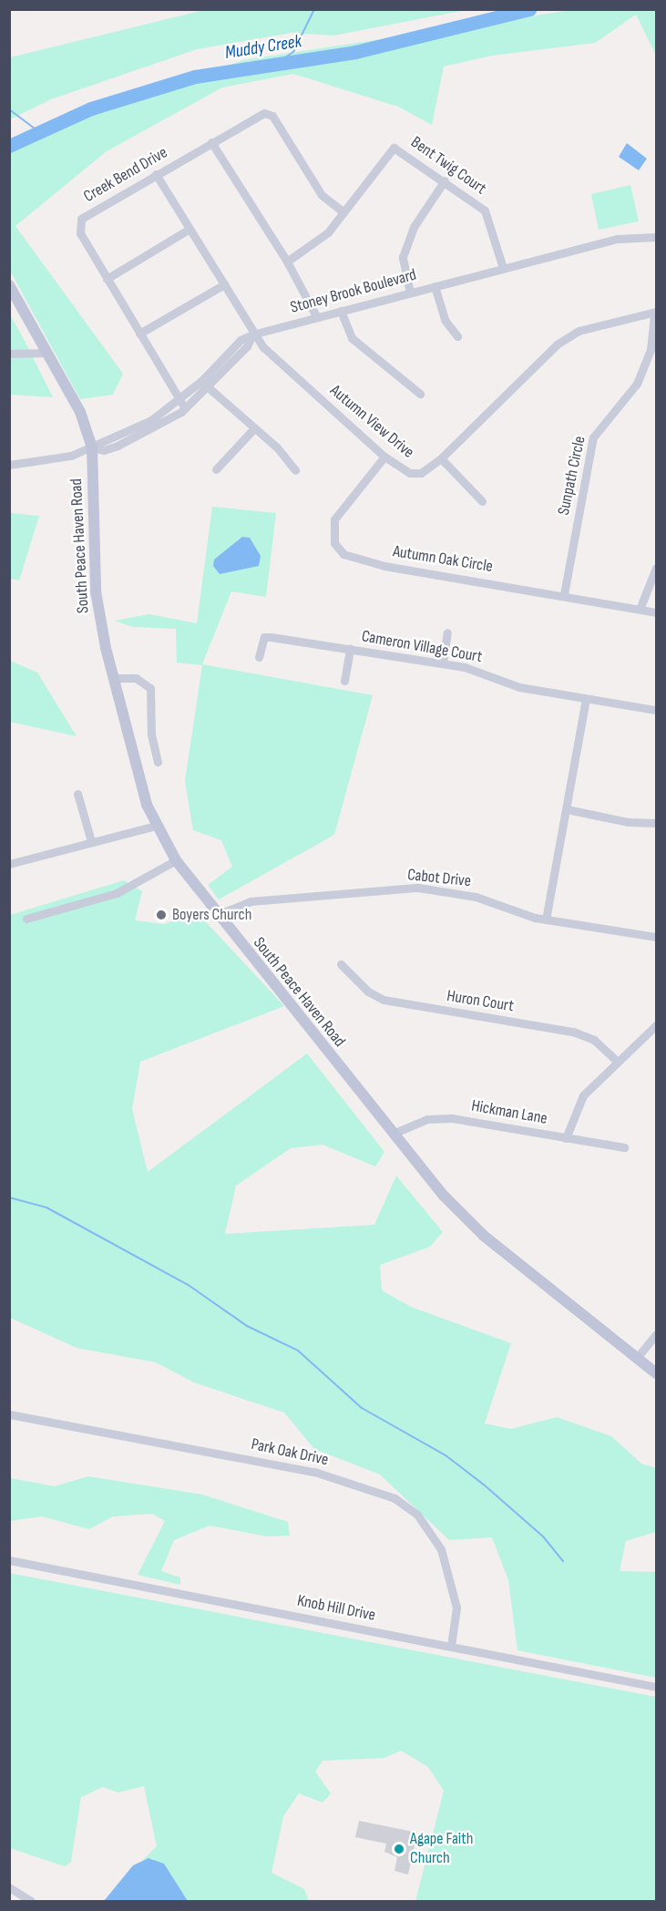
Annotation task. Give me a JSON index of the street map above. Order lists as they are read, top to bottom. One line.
{"streets":{"main road":["South Peace Haven Road"],"street":["Bent Twig Court","Creek Bend Drive","Stoney Brook Boulevard","Autumn View Drive","Sunpath Circle","Autumn Oak Circle","Cameron Village Court","Cabot Drive","Huron Court","Hickman Lane","Park Oak Drive","Knob Hill Drive"]},"crossings":[["Bent Twig Court","Creek Bend Drive"],["Bent Twig Court","Stoney Brook Boulevard"],["Creek Bend Drive","Stoney Brook Boulevard"],["Creek Bend Drive","Autumn View Drive"],["Stoney Brook Boulevard","Autumn View Drive"],["Stoney Brook Boulevard","South Peace Haven Road"],["Autumn View Drive","Sunpath Circle"],["Autumn View Drive","Autumn Oak Circle"],["Sunpath Circle","Autumn Oak Circle"],["South Peace Haven Road","Cabot Drive"],["South Peace Haven Road","Hickman Lane"],["Park Oak Drive","Knob Hill Drive"]],"water":["Muddy Creek"],"places":["Boyers Church","Agape Faith Church"]}
